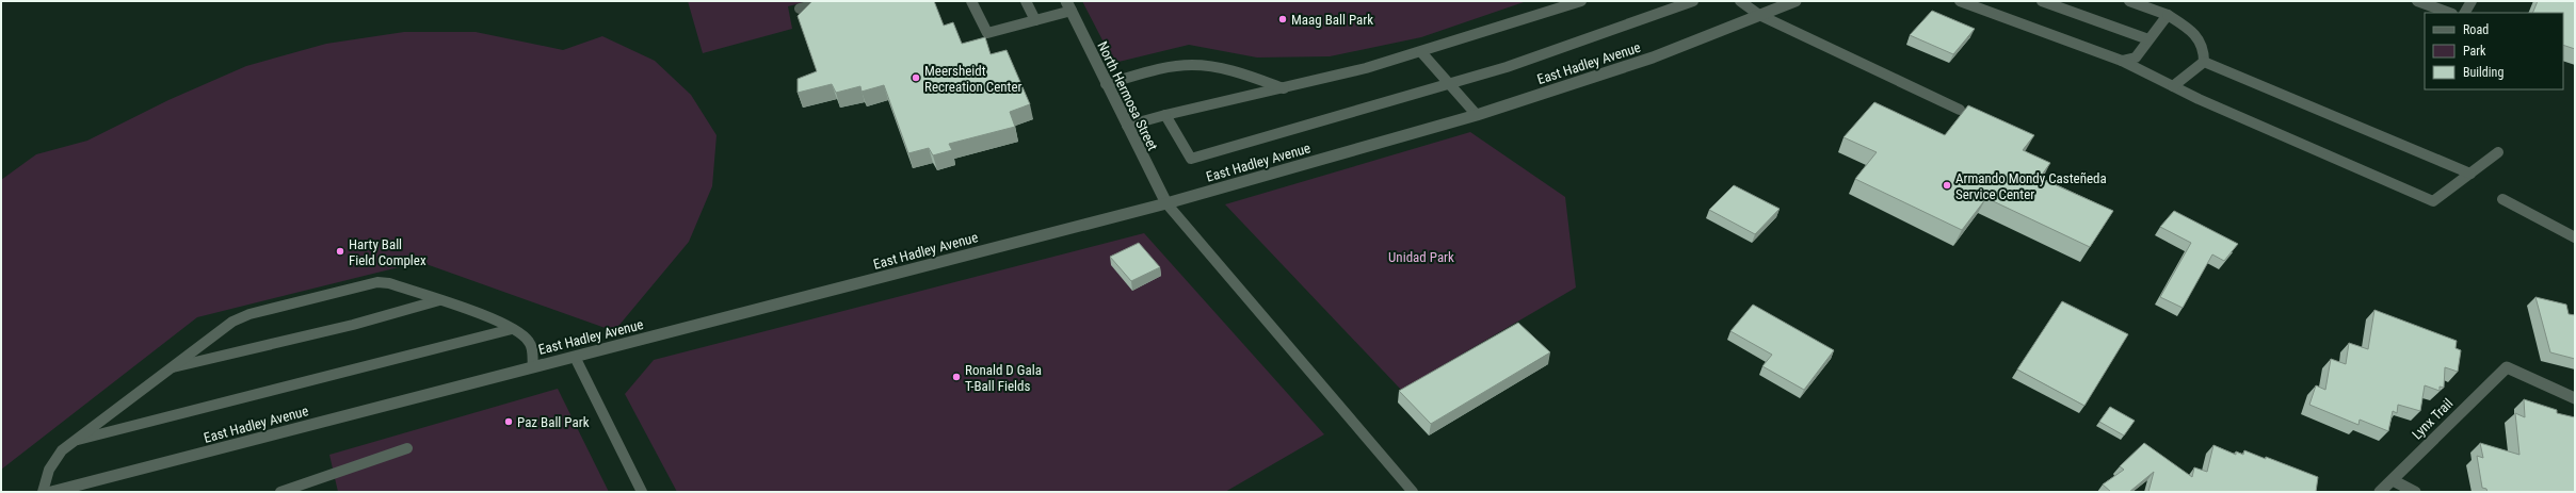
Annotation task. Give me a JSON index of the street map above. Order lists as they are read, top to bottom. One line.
{"streets":{"street":["East Hadley Avenue","North Hermosa Street","Lynx Trail"]},"crossings":[["East Hadley Avenue","North Hermosa Street"]],"parks":["Unidad Park"],"places":["Maag Ball Park","Meersheidt Recreation Center","Armando Mondy Casteñeda Service Center","Harty Ball Field Complex","Ronald D Gala T-Ball Fields","Paz Ball Park"],"legend":["Road","Park","Building"]}
